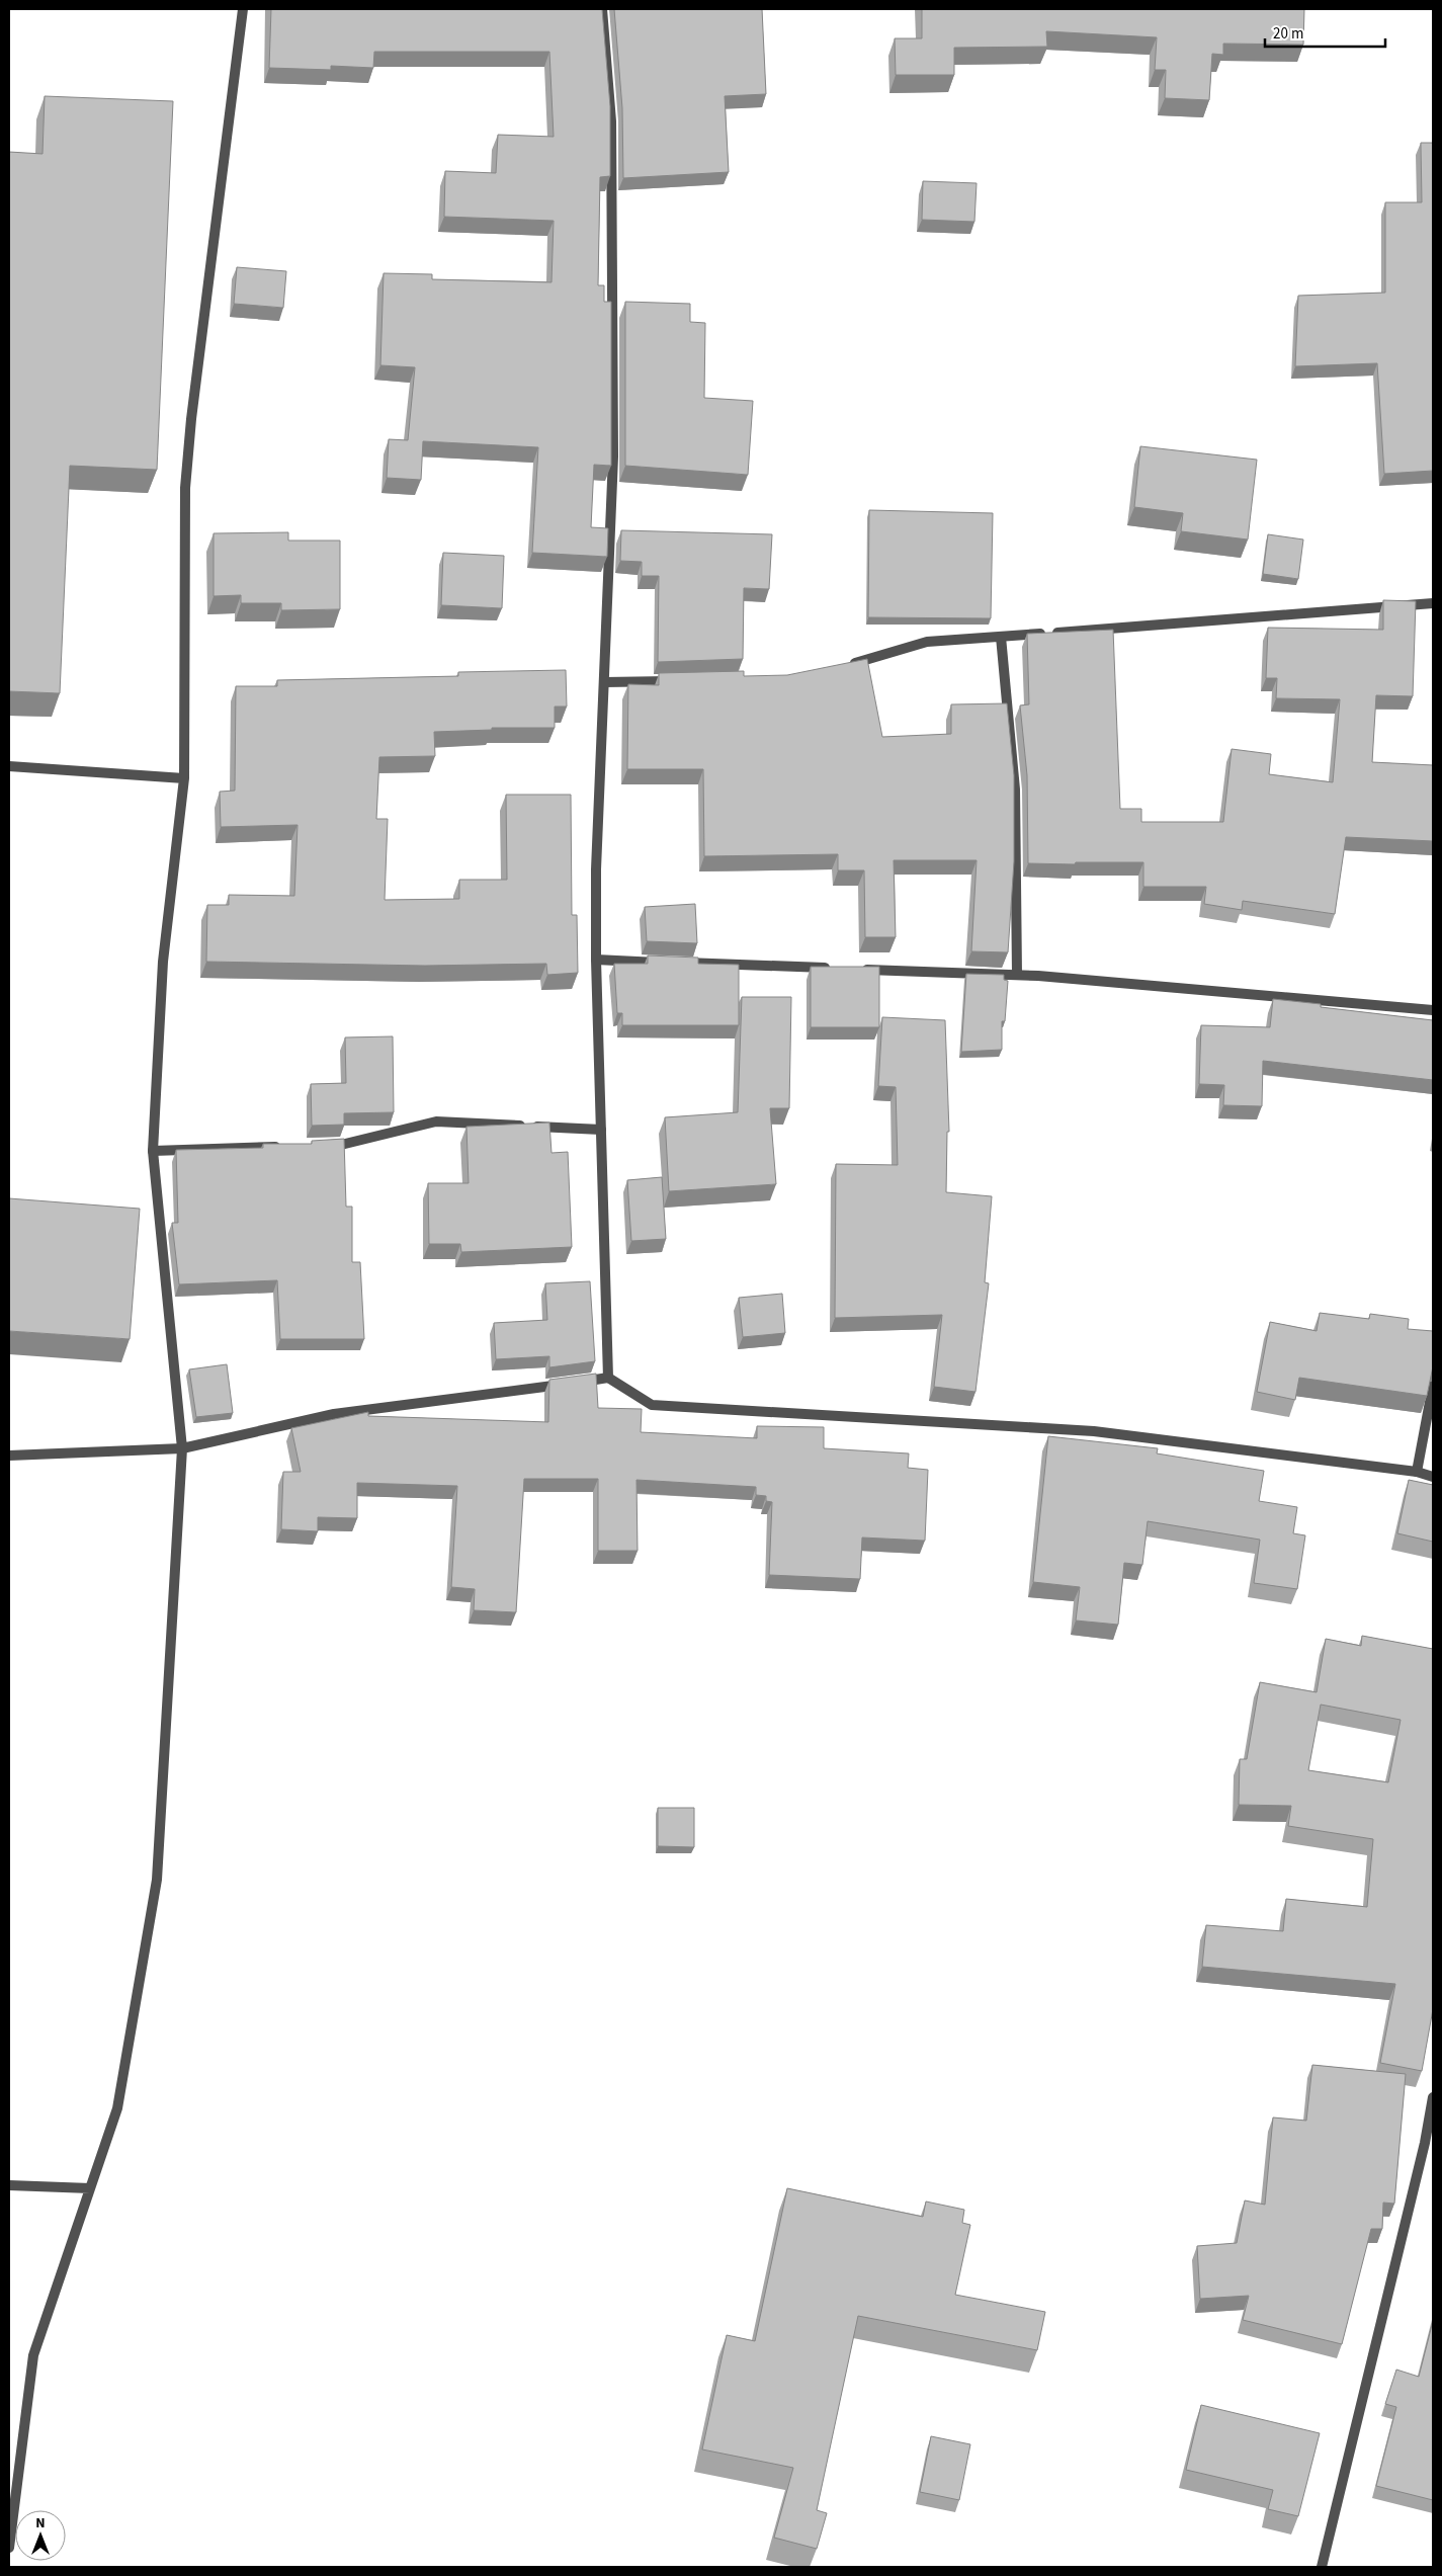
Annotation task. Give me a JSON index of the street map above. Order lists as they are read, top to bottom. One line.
{"scale_bar":"20 m","north":"top"}
